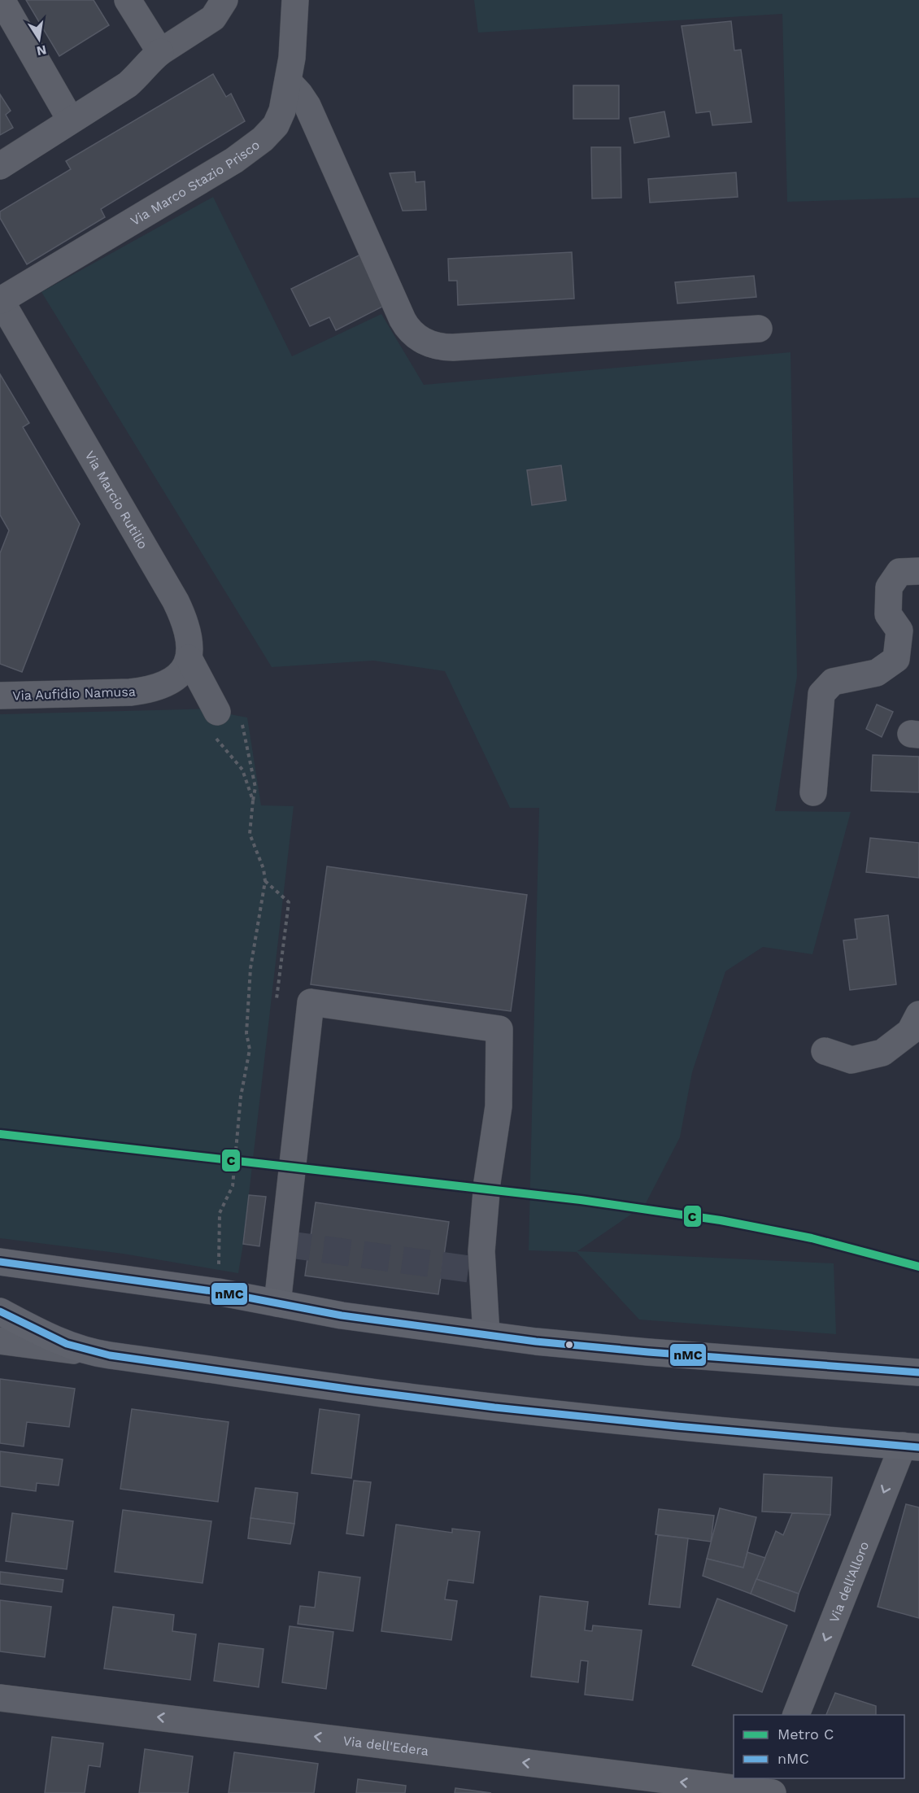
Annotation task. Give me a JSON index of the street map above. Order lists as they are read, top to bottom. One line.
{"streets":{"street":["Via Marco Stazio Prisco","Via Marcio Rutilio","Via Aufidio Namusa","Via dell'Alloro","Via dell'Edera"]},"crossings":[["Via Marco Stazio Prisco","Via Marcio Rutilio"],["Via Marcio Rutilio","Via Aufidio Namusa"]],"one_way":["Via dell'Alloro","Via dell'Edera"],"lines":["metro line C","transit line nMC"],"legend":["Metro C","nMC"],"north":"bottom"}
